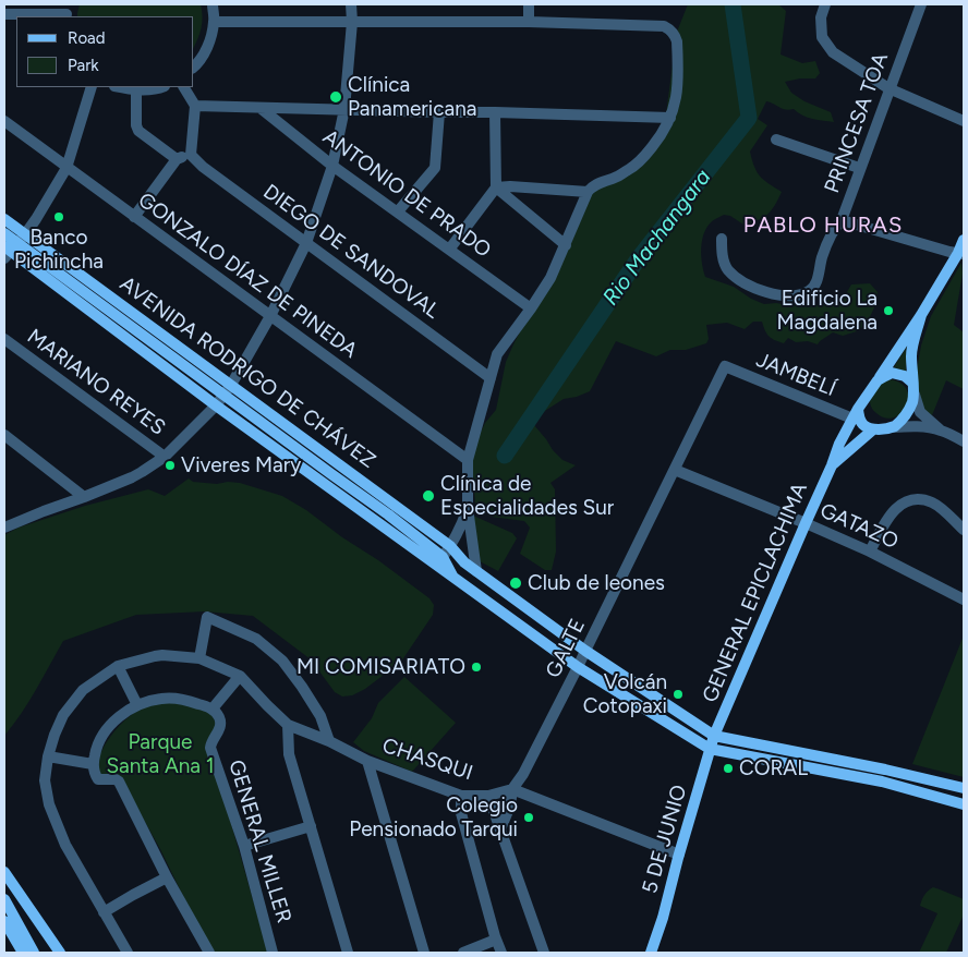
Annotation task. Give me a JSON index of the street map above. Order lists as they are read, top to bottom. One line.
{"streets":{"street":["PRINCESA TOA","ANTONIO DE PRADO","DIEGO DE SANDOVAL","GONZALO DÍAZ DE PINEDA","AVENIDA RODRIGO DE CHÁVEZ","JAMBELÍ","MARIANO REYES","GATAZO","GENERAL EPICLACHIMA","GALTE","CHASQUI","5 DE JUNIO","GENERAL MILLER"]},"crossings":[["AVENIDA RODRIGO DE CHÁVEZ","GENERAL EPICLACHIMA"],["AVENIDA RODRIGO DE CHÁVEZ","GALTE"],["AVENIDA RODRIGO DE CHÁVEZ","5 DE JUNIO"],["JAMBELÍ","GENERAL EPICLACHIMA"],["JAMBELÍ","GALTE"],["GATAZO","GENERAL EPICLACHIMA"],["GATAZO","GALTE"],["GENERAL EPICLACHIMA","5 DE JUNIO"],["GALTE","CHASQUI"]],"districts":["PABLO HURAS"],"water":["Rio Machangara"],"parks":["Parque Santa Ana 1"],"places":["Clínica Panamericana","Banco Pichincha","Edificio La Magdalena","Viveres Mary","Clínica de Especialidades Sur","Club de leones","MI COMISARIATO","Volcán Cotopaxi","CORAL","Colegio Pensionado Tarqui"],"legend":["Road","Park"]}
